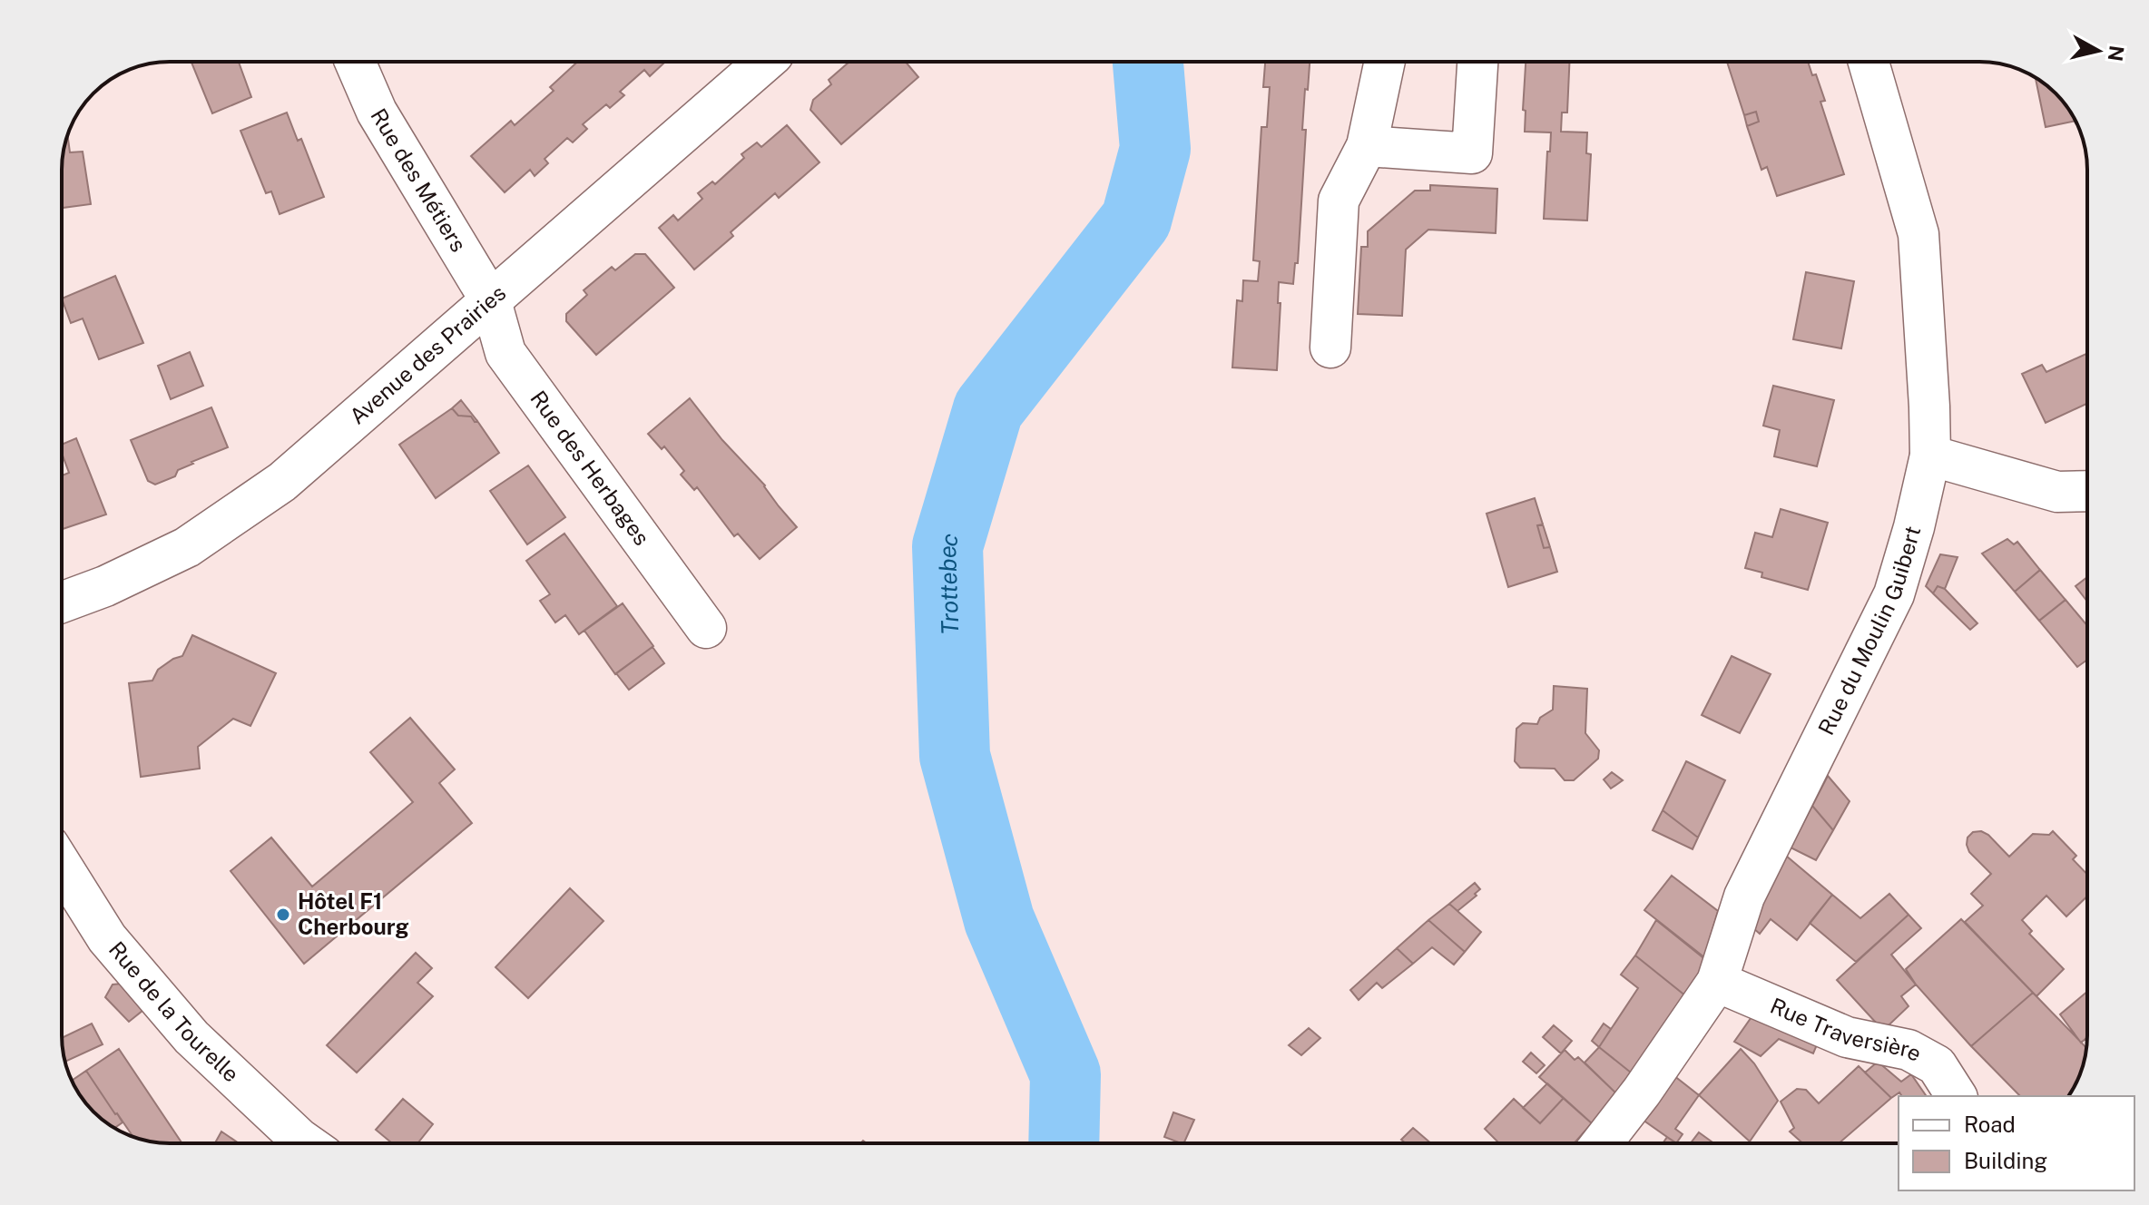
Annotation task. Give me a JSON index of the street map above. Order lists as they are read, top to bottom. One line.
{"streets":{"street":["Rue des Métiers","Avenue des Prairies","Rue des Herbages","Rue du Moulin Guibert","Rue de la Tourelle","Rue Traversière"]},"crossings":[["Rue des Métiers","Avenue des Prairies"],["Rue des Métiers","Rue des Herbages"],["Avenue des Prairies","Rue des Herbages"],["Rue du Moulin Guibert","Rue Traversière"]],"water":["Trottebec"],"places":["Hôtel F1 Cherbourg"],"legend":["Road","Building"],"north":"right"}
